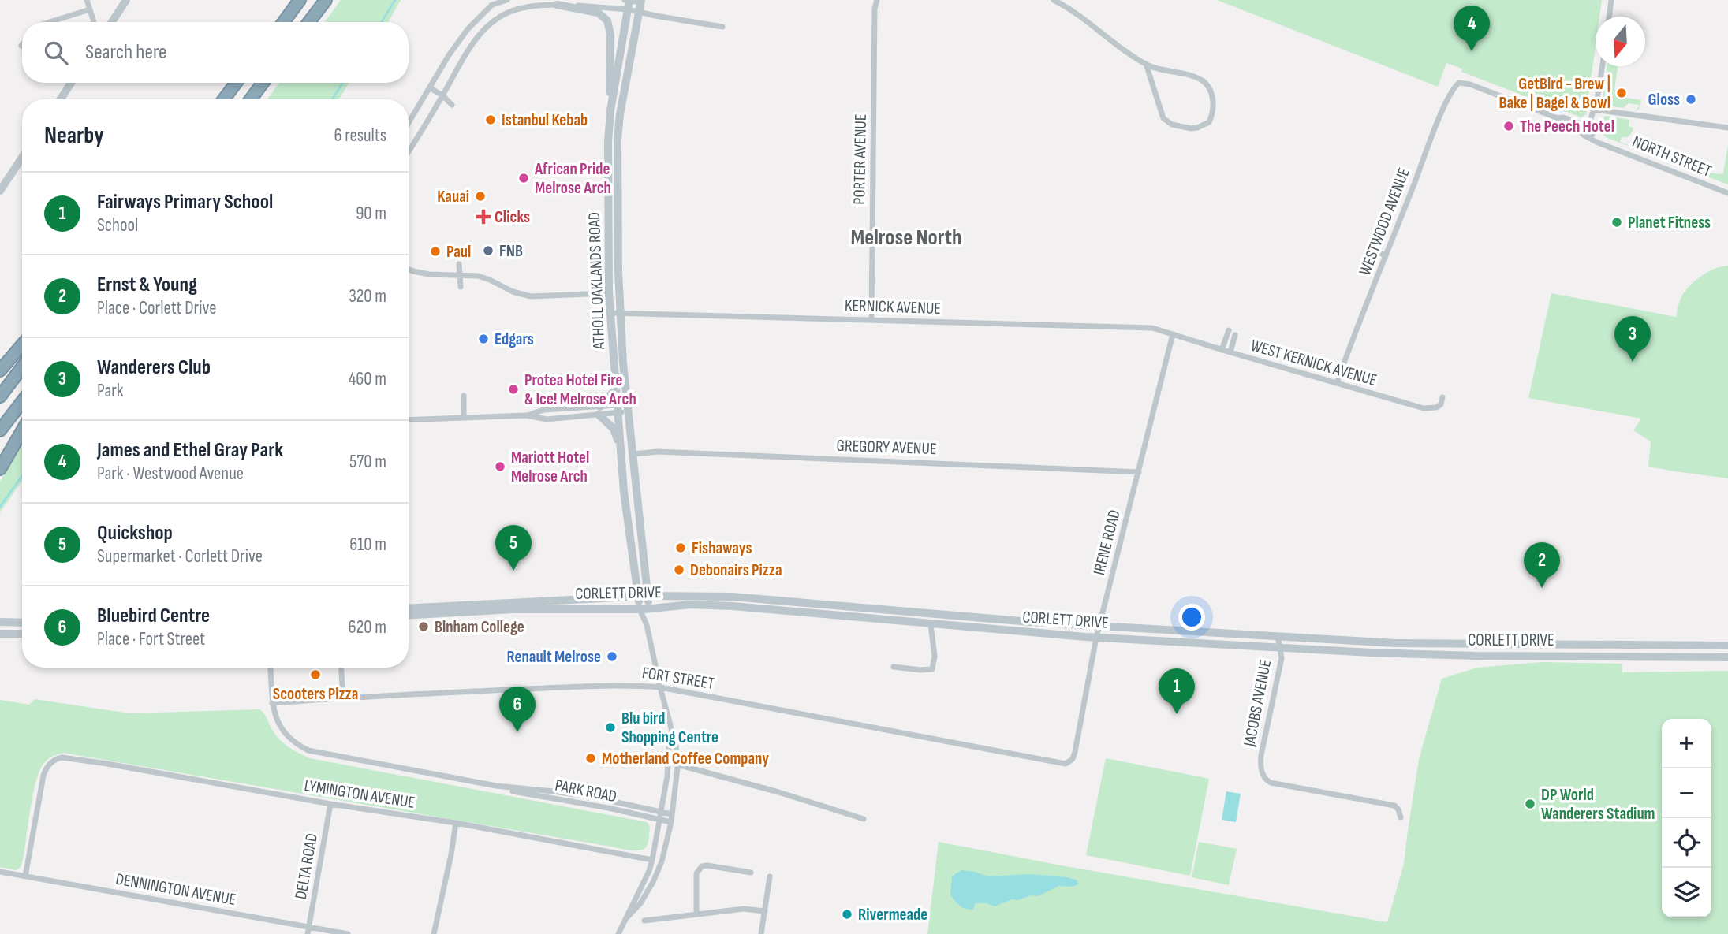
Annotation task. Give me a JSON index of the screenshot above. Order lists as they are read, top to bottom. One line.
{"streets":{"main road":["ATHOLL OAKLANDS ROAD","CORLETT DRIVE"],"street":["NORTH STREET","PORTER AVENUE","WESTWOOD AVENUE","KERNICK AVENUE","WEST KERNICK AVENUE","GREGORY AVENUE","IRENE ROAD","FORT STREET","JACOBS AVENUE","PARK ROAD","LYMINGTON AVENUE","DELTA ROAD","DENNINGTON AVENUE"]},"crossings":[["NORTH STREET","WESTWOOD AVENUE"],["PORTER AVENUE","KERNICK AVENUE"],["WESTWOOD AVENUE","WEST KERNICK AVENUE"],["ATHOLL OAKLANDS ROAD","KERNICK AVENUE"],["ATHOLL OAKLANDS ROAD","GREGORY AVENUE"],["ATHOLL OAKLANDS ROAD","CORLETT DRIVE"],["ATHOLL OAKLANDS ROAD","FORT STREET"],["ATHOLL OAKLANDS ROAD","PARK ROAD"],["ATHOLL OAKLANDS ROAD","LYMINGTON AVENUE"],["KERNICK AVENUE","WEST KERNICK AVENUE"],["KERNICK AVENUE","IRENE ROAD"],["WEST KERNICK AVENUE","IRENE ROAD"],["GREGORY AVENUE","IRENE ROAD"],["IRENE ROAD","CORLETT DRIVE"],["IRENE ROAD","FORT STREET"],["CORLETT DRIVE","JACOBS AVENUE"],["FORT STREET","PARK ROAD"],["LYMINGTON AVENUE","DELTA ROAD"],["LYMINGTON AVENUE","DENNINGTON AVENUE"],["DELTA ROAD","DENNINGTON AVENUE"]],"districts":["Melrose North"],"places":{"other":["GetBird - Brew | Bake | Bagel & Bowl","Gloss","Istanbul Kebab","The Peech Hotel","African Pride Melrose Arch","Kauai","Planet Fitness","FNB","Paul","Edgars","Protea Hotel Fire & Ice! Melrose Arch","Mariott Hotel Melrose Arch","Fishaways","Debonairs Pizza","Binham College","Renault Melrose","Scooters Pizza","Blu bird Shopping Centre","Motherland Coffee Company","DP World Wanderers Stadium","Rivermeade"],"health":["Clicks"]},"north":"bottom","page":{"pins":["4","3","5","2","1","6"],"search":"Search here","heading":["Nearby","6 results"],"list":[{"mark":"1","name":"Fairways Primary School","note":"School","value":"90 m"},{"mark":"2","name":"Ernst & Young","note":"Place · Corlett Drive","value":"320 m"},{"mark":"3","name":"Wanderers Club","note":"Park","value":"460 m"},{"mark":"4","name":"James and Ethel Gray Park","note":"Park · Westwood Avenue","value":"570 m"},{"mark":"5","name":"Quickshop","note":"Supermarket · Corlett Drive","value":"610 m"},{"mark":"6","name":"Bluebird Centre","note":"Place · Fort Street","value":"620 m"}],"map_buttons":["+","−"]}}
